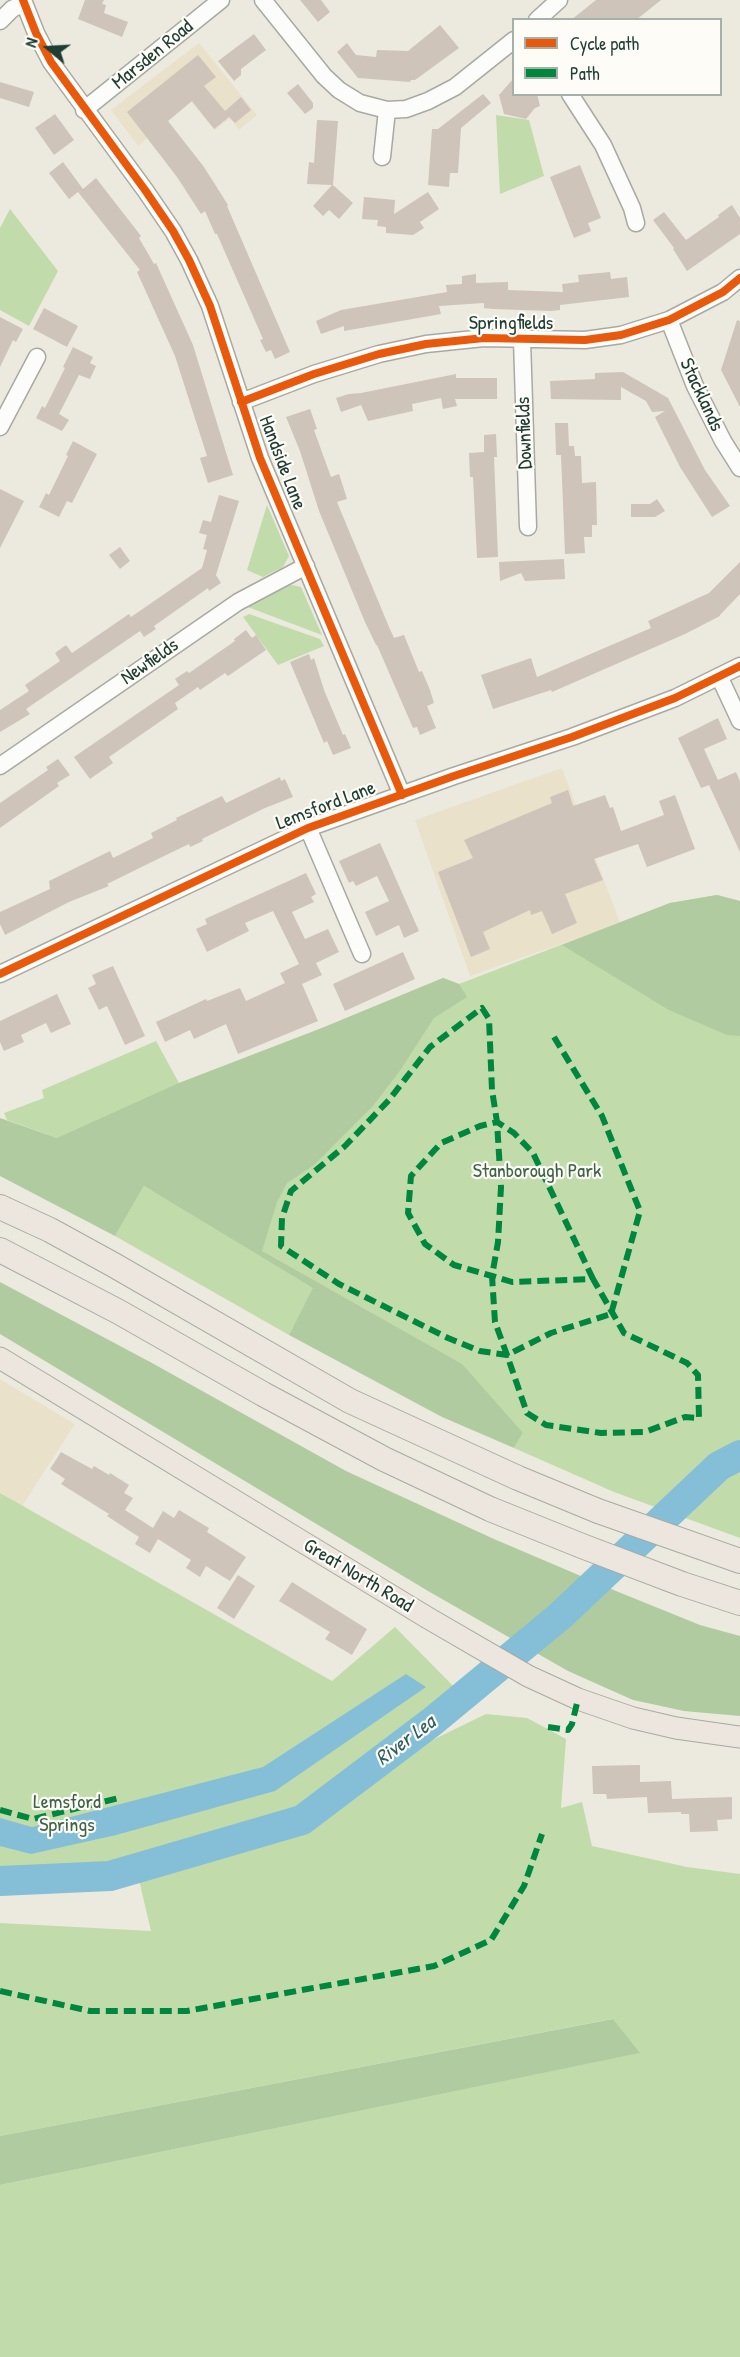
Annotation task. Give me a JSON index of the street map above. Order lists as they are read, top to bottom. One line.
{"streets":{"main road":["Great North Road"],"street":["Marsden Road","Springfields","Stacklands","Downfields","Handside Lane","Newfields","Lemsford Lane"]},"crossings":[["Marsden Road","Handside Lane"],["Springfields","Stacklands"],["Springfields","Downfields"],["Springfields","Handside Lane"],["Handside Lane","Newfields"],["Handside Lane","Lemsford Lane"]],"water":["River Lea"],"parks":["Stanborough Park","Lemsford Springs"],"legend":["Cycle path","Path"],"north":"left"}
